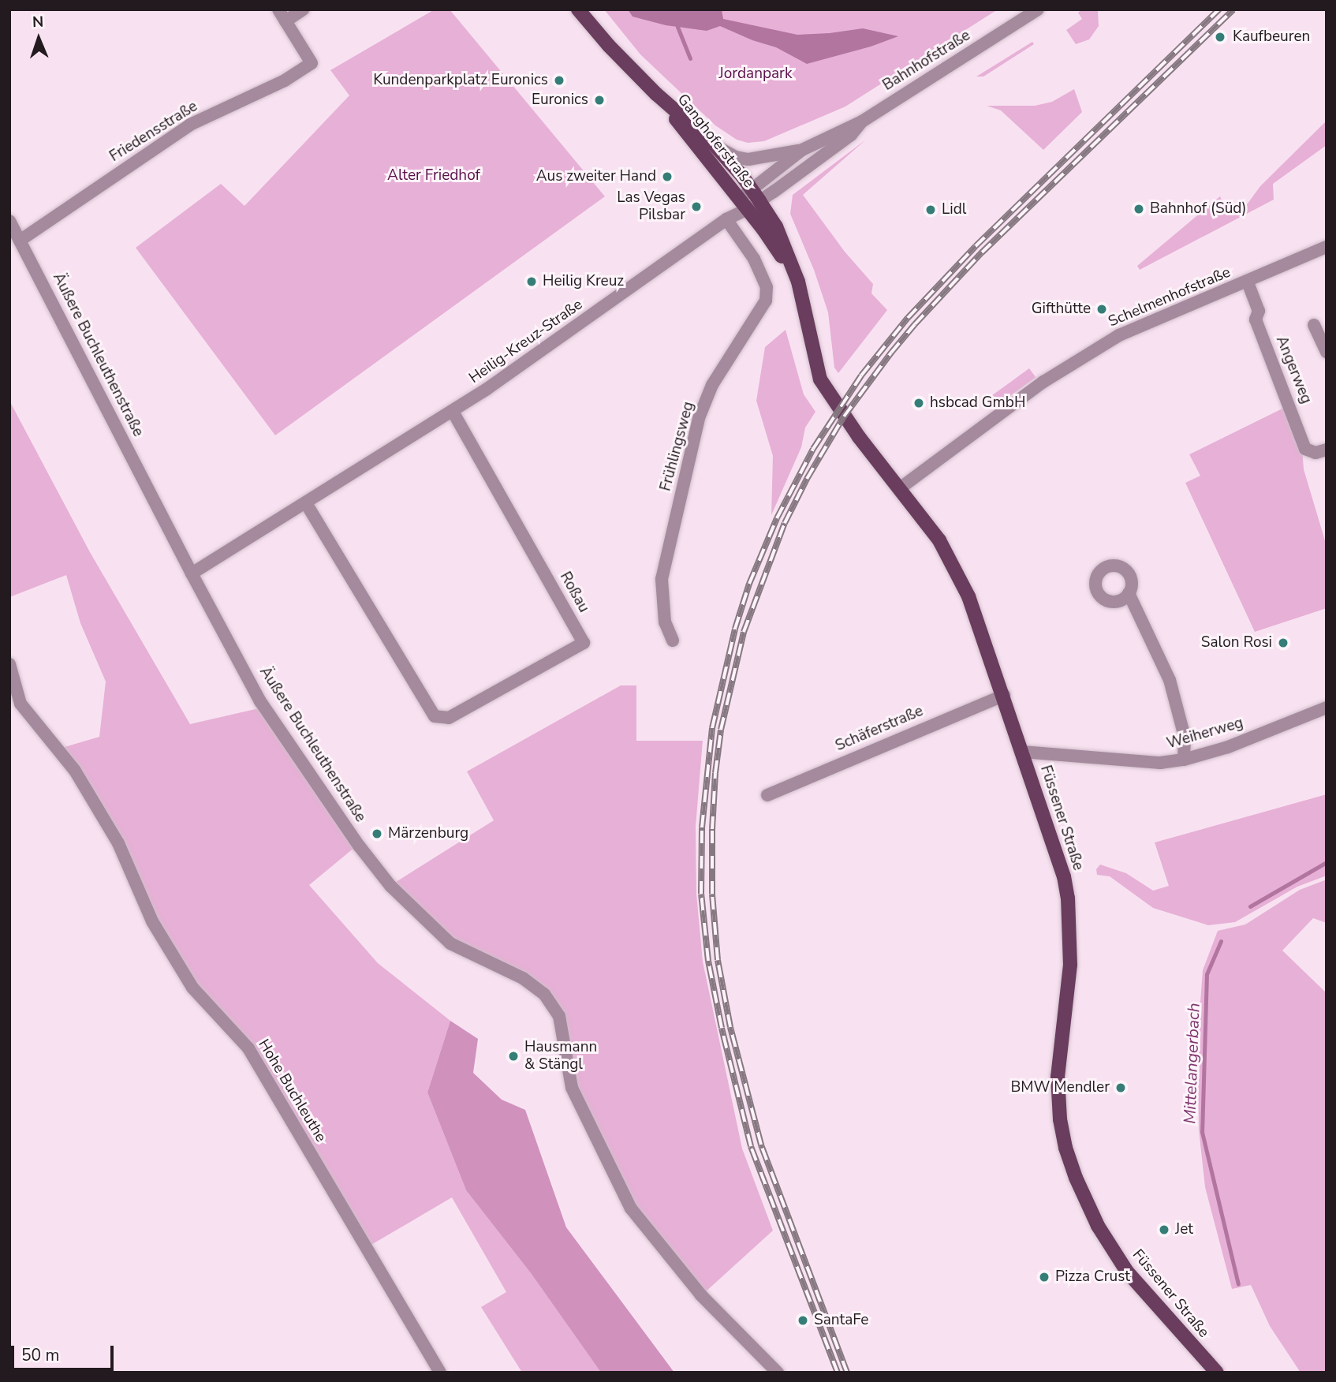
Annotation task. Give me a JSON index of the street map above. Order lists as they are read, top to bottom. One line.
{"streets":{"main road":["Ganghoferstraße","Füssener Straße"],"street":["Bahnhofstraße","Friedensstraße","Schelmenhofstraße","Heilig-Kreuz-Straße","Äußere Buchleuthenstraße","Angerweg","Frühlingsweg","Roßau","Schäferstraße","Weiherweg","Hohe Buchleuthe"]},"crossings":[["Bahnhofstraße","Ganghoferstraße"],["Bahnhofstraße","Heilig-Kreuz-Straße"],["Bahnhofstraße","Frühlingsweg"],["Bahnhofstraße","Füssener Straße"],["Friedensstraße","Äußere Buchleuthenstraße"],["Ganghoferstraße","Füssener Straße"],["Schelmenhofstraße","Angerweg"],["Schelmenhofstraße","Füssener Straße"],["Heilig-Kreuz-Straße","Äußere Buchleuthenstraße"],["Heilig-Kreuz-Straße","Frühlingsweg"],["Heilig-Kreuz-Straße","Roßau"],["Schäferstraße","Füssener Straße"],["Weiherweg","Füssener Straße"]],"water":["Mittelangerbach"],"parks":["Jordanpark","Alter Friedhof"],"places":["Kaufbeuren","Kundenparkplatz Euronics","Euronics","Aus zweiter Hand","Las Vegas Pilsbar","Bahnhof (Süd)","Lidl","Heilig Kreuz","Gifthütte","hsbcad GmbH","Salon Rosi","Märzenburg","Hausmann & Stängl","BMW Mendler","Jet","Pizza Crust","SantaFe"],"scale_bar":"50 m","north":"top"}
